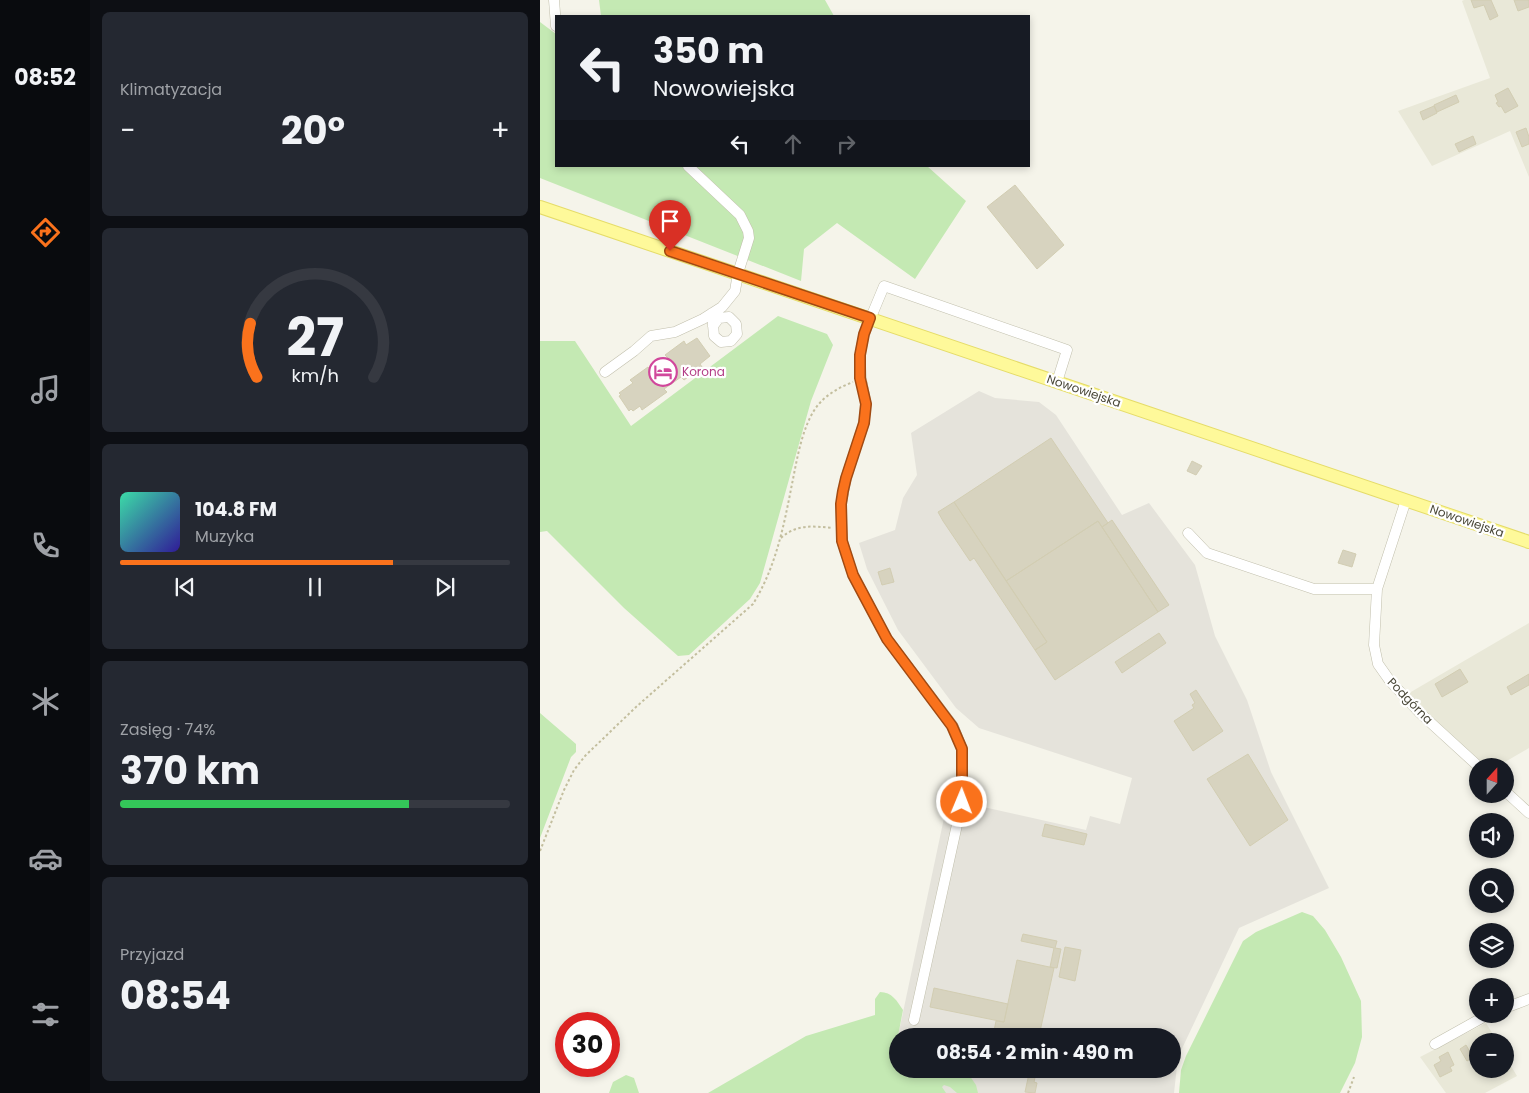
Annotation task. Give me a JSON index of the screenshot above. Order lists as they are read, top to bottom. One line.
{"streets":{"main road":["Nowowiejska"],"street":["Podgórna"]},"crossings":[["Nowowiejska","Podgórna"]],"places":{"hotel":["Korona"]},"north":"top","page":{"tabs":"08:52","tile":["Klimatyzacja",["Zasięg · 74%","370 km"],["Przyjazd","08:54"]],"turn":["350 m","Nowowiejska"],"heat":["−","20°","+"],"song":["104.8 FM","Muzyka"],"map_buttons":["+","−"],"limit":"30","trip":"08:54 · 2 min · 490 m","gauge":["27","km/h"]}}
